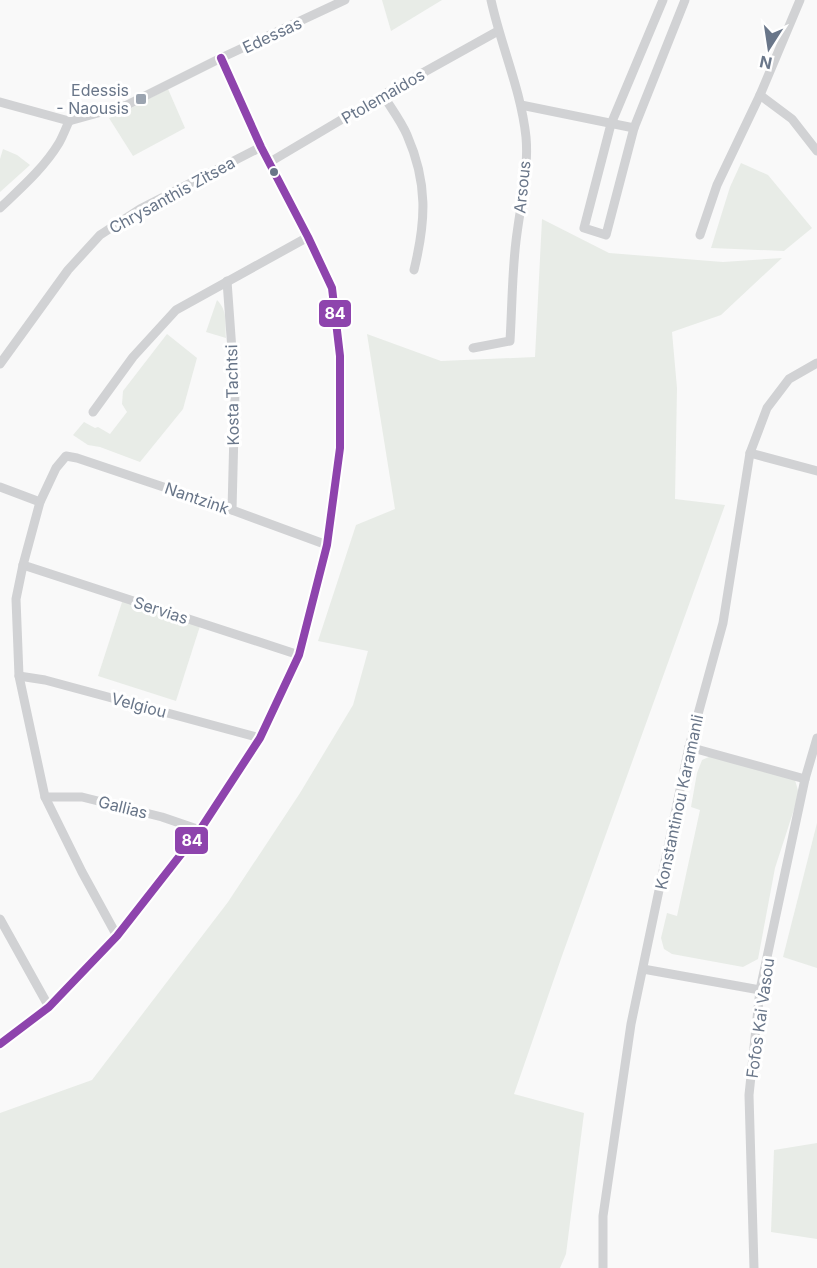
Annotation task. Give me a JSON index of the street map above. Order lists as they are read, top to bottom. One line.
{"streets":{"street":["Edessas","Ptolemaidos","Arsous","Chrysanthis Zitsea","Kosta Tachtsi","Nantzink","Servias","Velgiou","Konstantinou Karamanli","Gallias","Fofos Kai Vasou"]},"crossings":[["Ptolemaidos","Arsous"],["Kosta Tachtsi","Nantzink"]],"places":{"transit":["Edessis - Naousis"]},"lines":["transit line 84"],"north":"bottom"}
